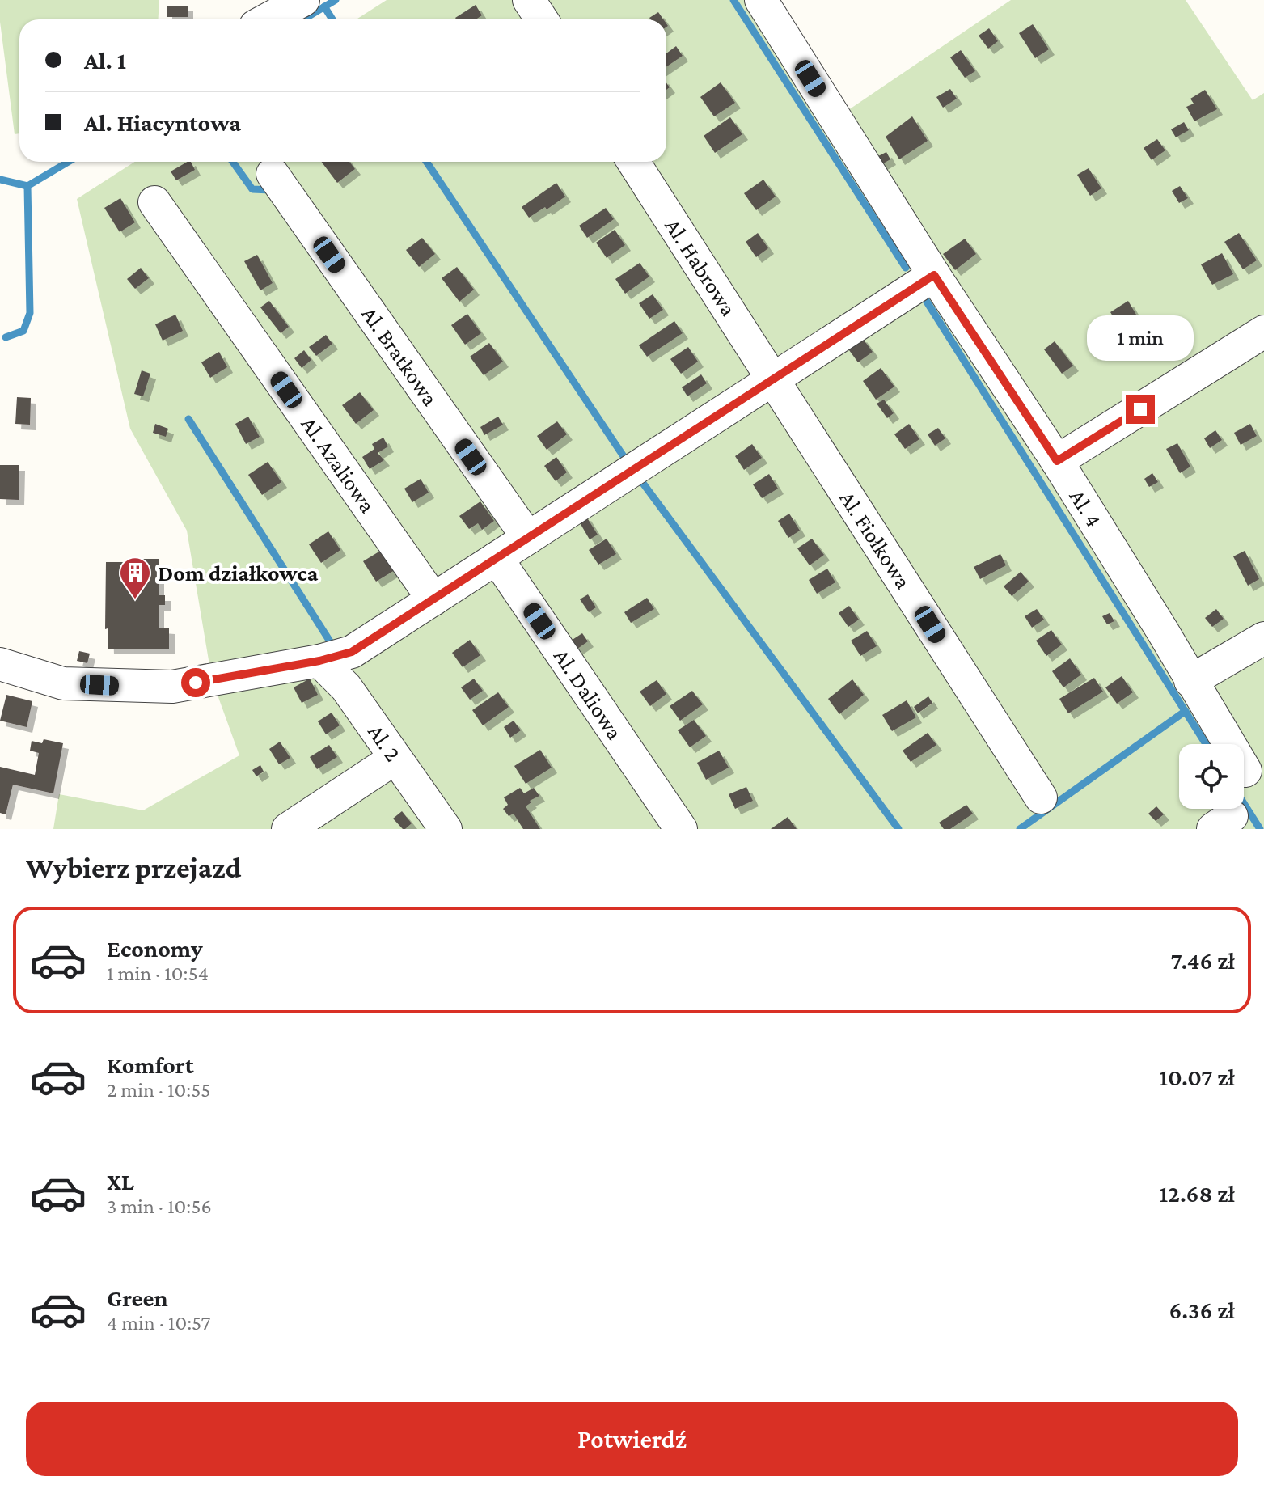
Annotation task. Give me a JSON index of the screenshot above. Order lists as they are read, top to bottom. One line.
{"streets":{"street":["Al. Habrowa","Al. Bratkowa","Al. Azaliowa","Al. 4","Al. Fiołkowa","Al. Daliowa","Al. 2"]},"crossings":[["Al. Habrowa","Al. Fiołkowa"]],"places":{"building":["Dom działkowca"]},"page":{"banner":["Al. 1","Al. Hiacyntowa"],"bubble":"1 min","heading":"Wybierz przejazd","list":[{"name":"Economy","note":"1 min · 10:54","value":"7.46 zł"},{"name":"Komfort","note":"2 min · 10:55","value":"10.07 zł"},{"name":"XL","note":"3 min · 10:56","value":"12.68 zł"},{"name":"Green","note":"4 min · 10:57","value":"6.36 zł"}],"buttons":"Potwierdź"}}
